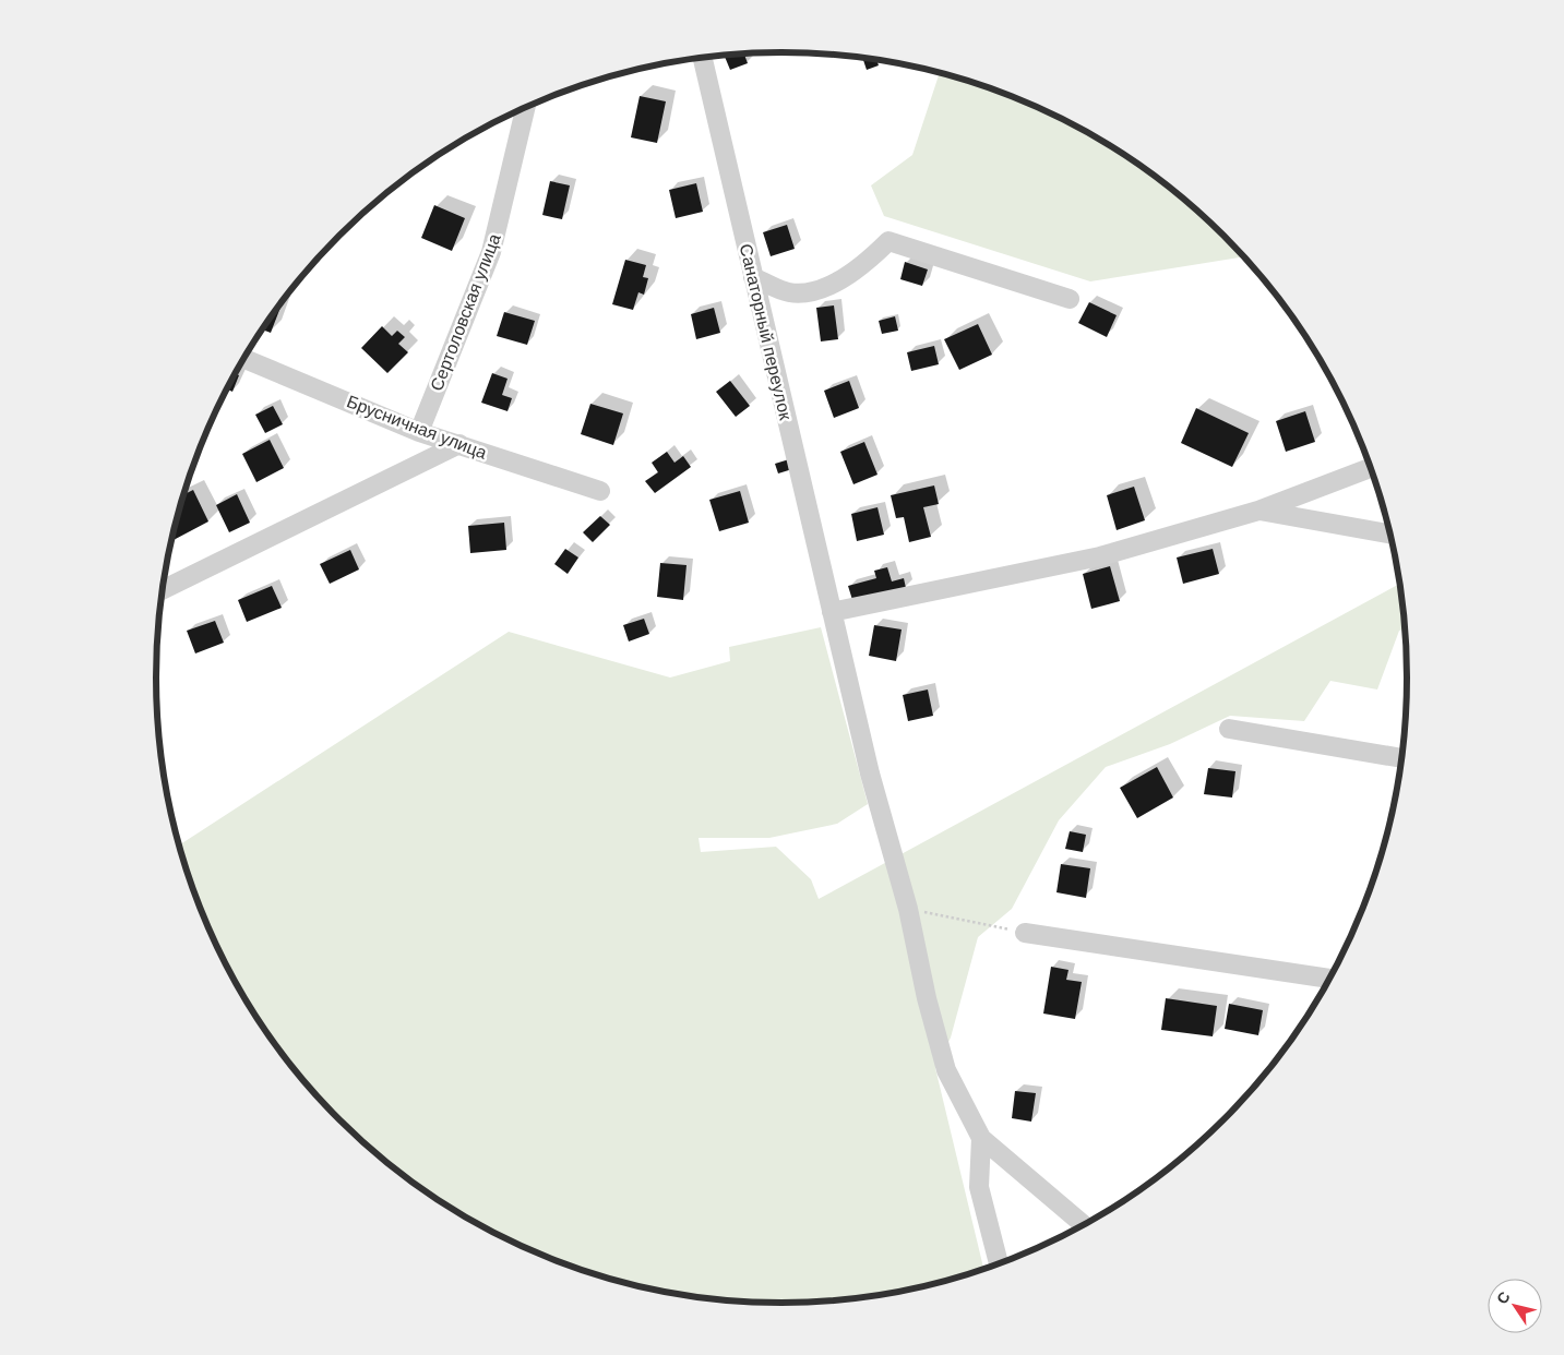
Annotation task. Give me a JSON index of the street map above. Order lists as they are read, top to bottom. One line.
{"streets":{"street":["Сертоловская улица","Санаторный переулок","Брусничная улица"]},"crossings":[["Сертоловская улица","Брусничная улица"]],"north":"top left"}
